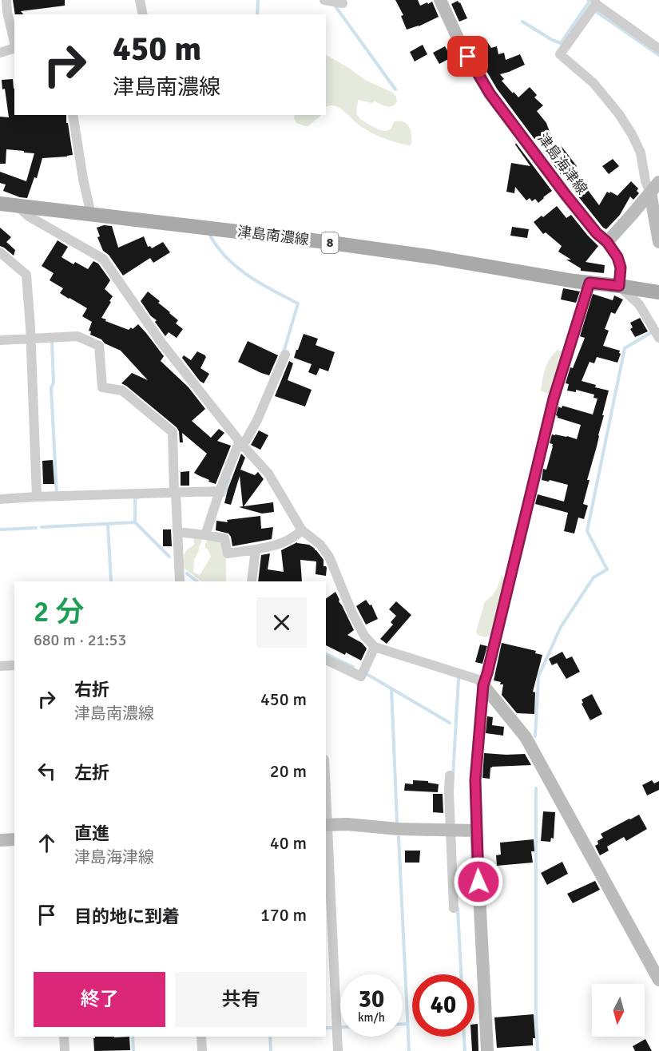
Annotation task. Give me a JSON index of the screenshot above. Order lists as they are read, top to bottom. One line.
{"streets":{"main road":["津島南濃線","8"],"street":["津島海津線"]},"north":"bottom","page":{"turn":["450 m","津島南濃線"],"heading":["2 分","680 m · 21:53"],"list":[{"name":"右折","note":"津島南濃線","value":"450 m"},{"name":"左折","value":"20 m"},{"name":"直進","note":"津島海津線","value":"40 m"},{"name":"目的地に到着","value":"170 m"}],"buttons":["終了","共有"],"speed":"30 km/h","limit":"40"}}
